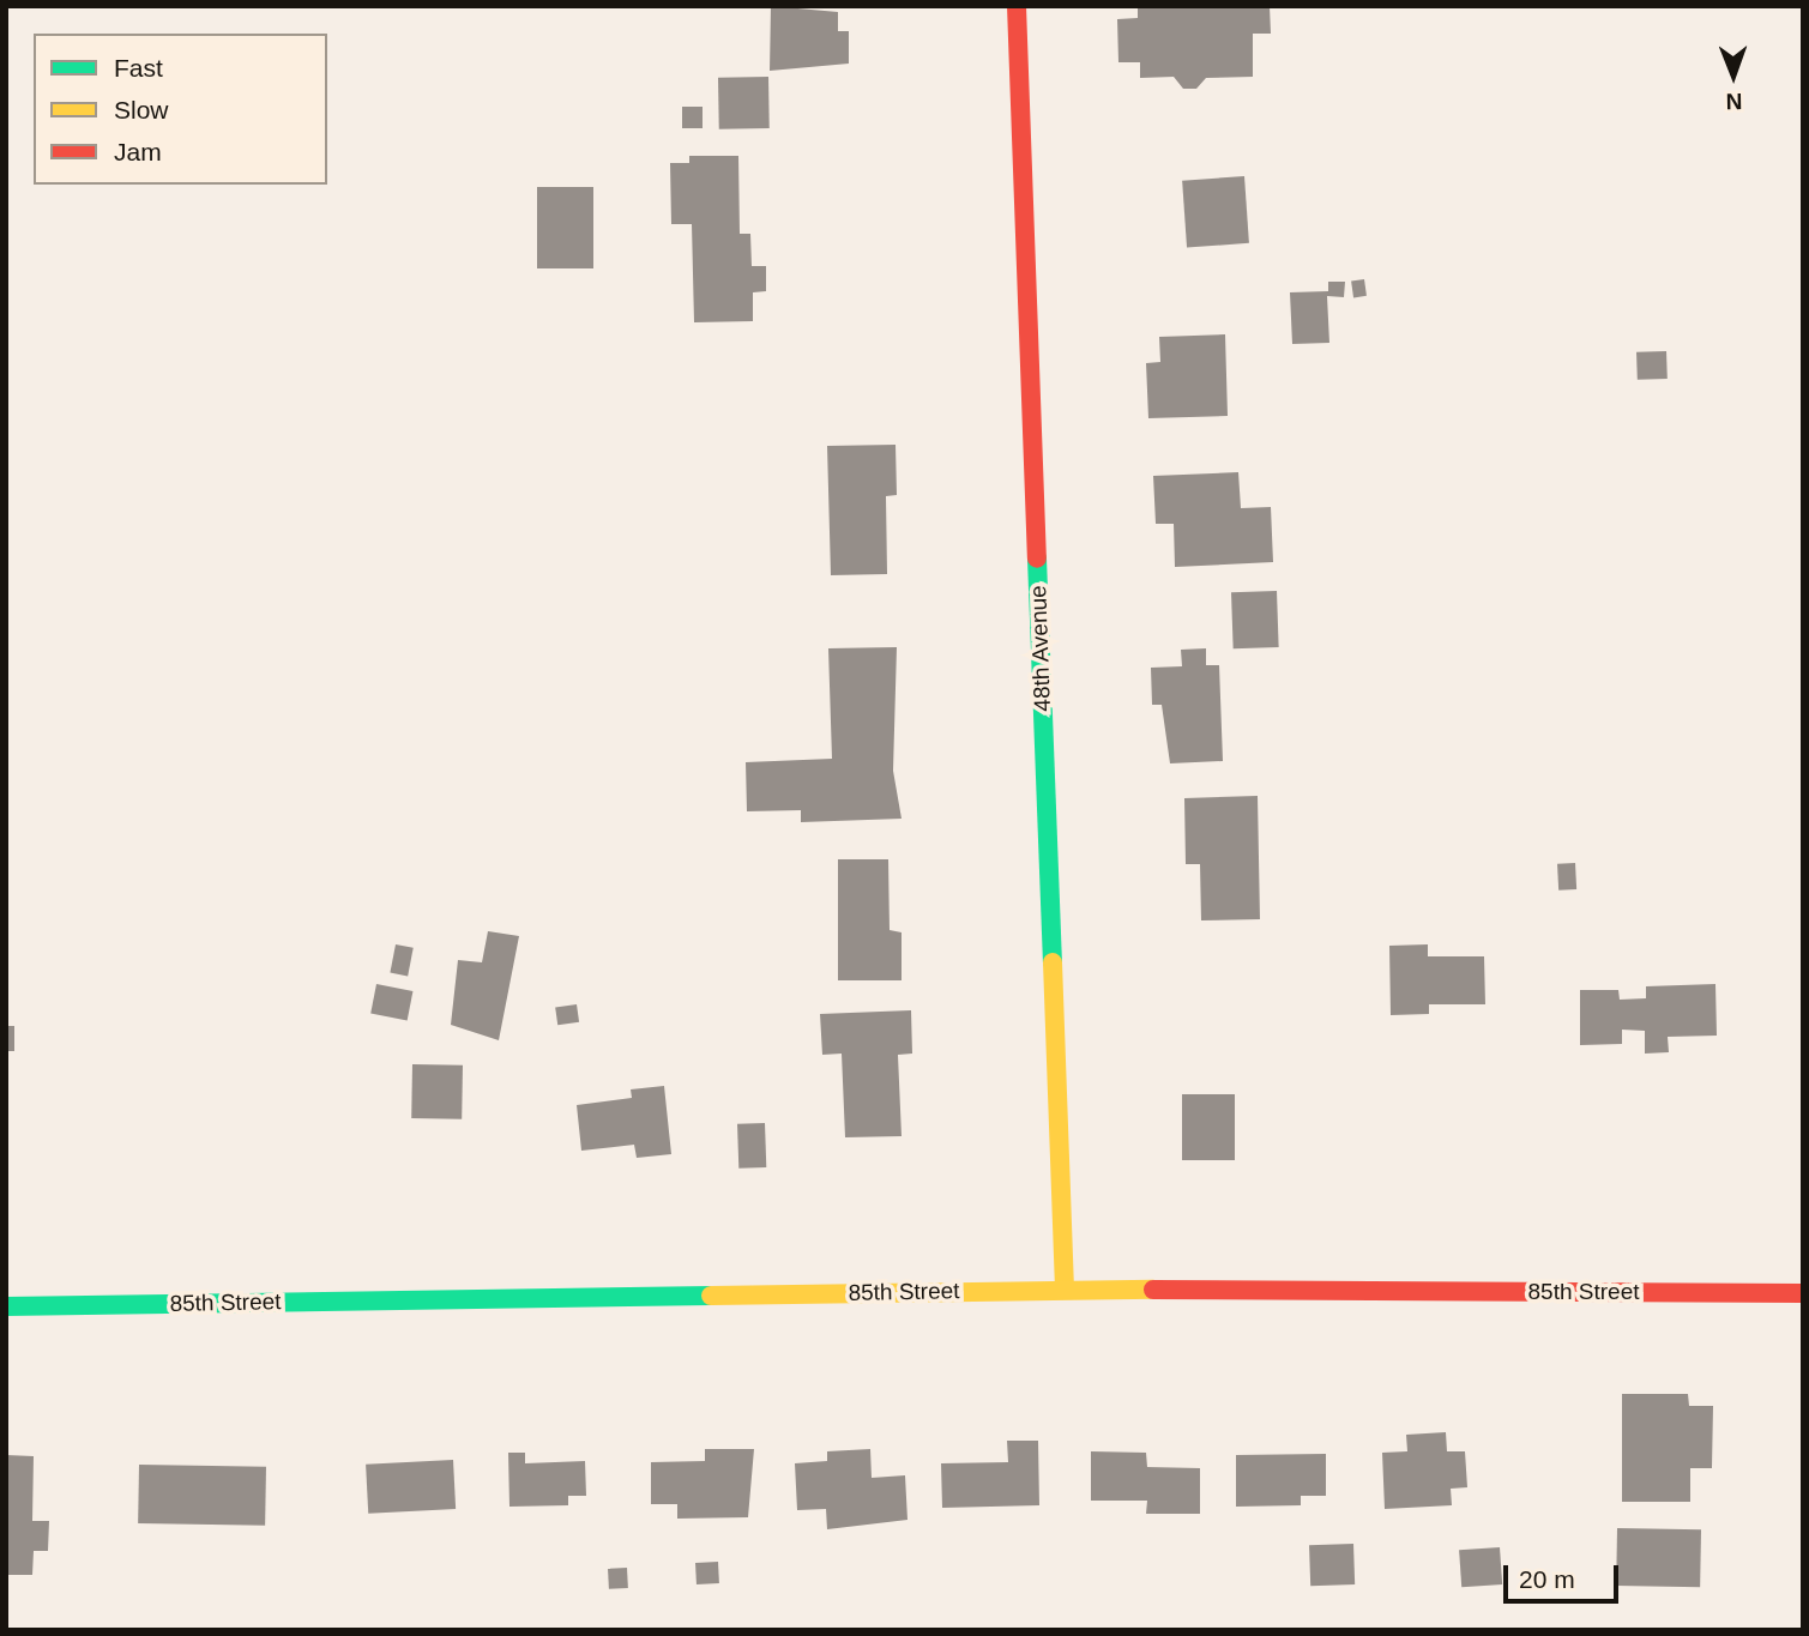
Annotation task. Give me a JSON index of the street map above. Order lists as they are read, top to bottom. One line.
{"streets":{"street":["48th Avenue","85th Street"]},"crossings":[["48th Avenue","85th Street"]],"legend":["Fast","Slow","Jam"],"scale_bar":"20 m","north":"bottom"}
